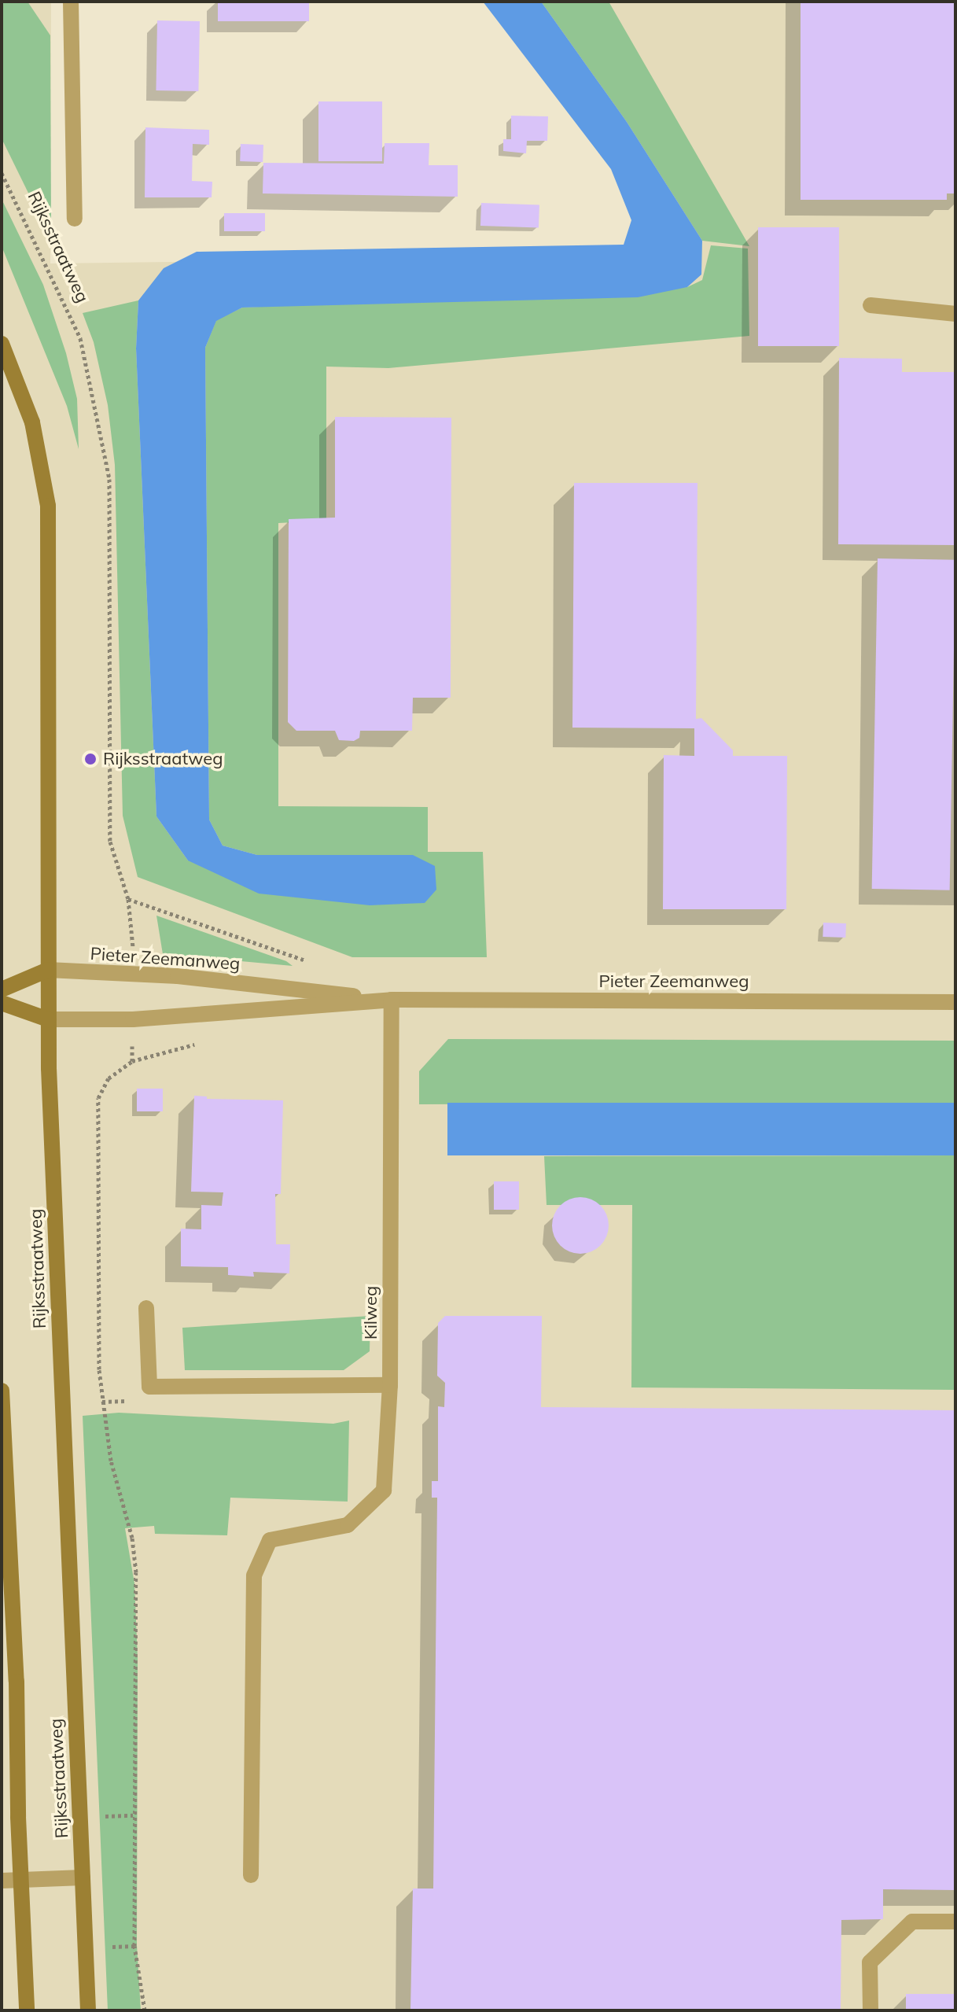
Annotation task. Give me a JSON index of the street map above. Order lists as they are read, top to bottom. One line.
{"streets":{"main road":["Rijksstraatweg"],"street":["Pieter Zeemanweg","Kilweg"]},"crossings":[["Rijksstraatweg","Pieter Zeemanweg"],["Pieter Zeemanweg","Kilweg"]],"places":["Rijksstraatweg"]}
